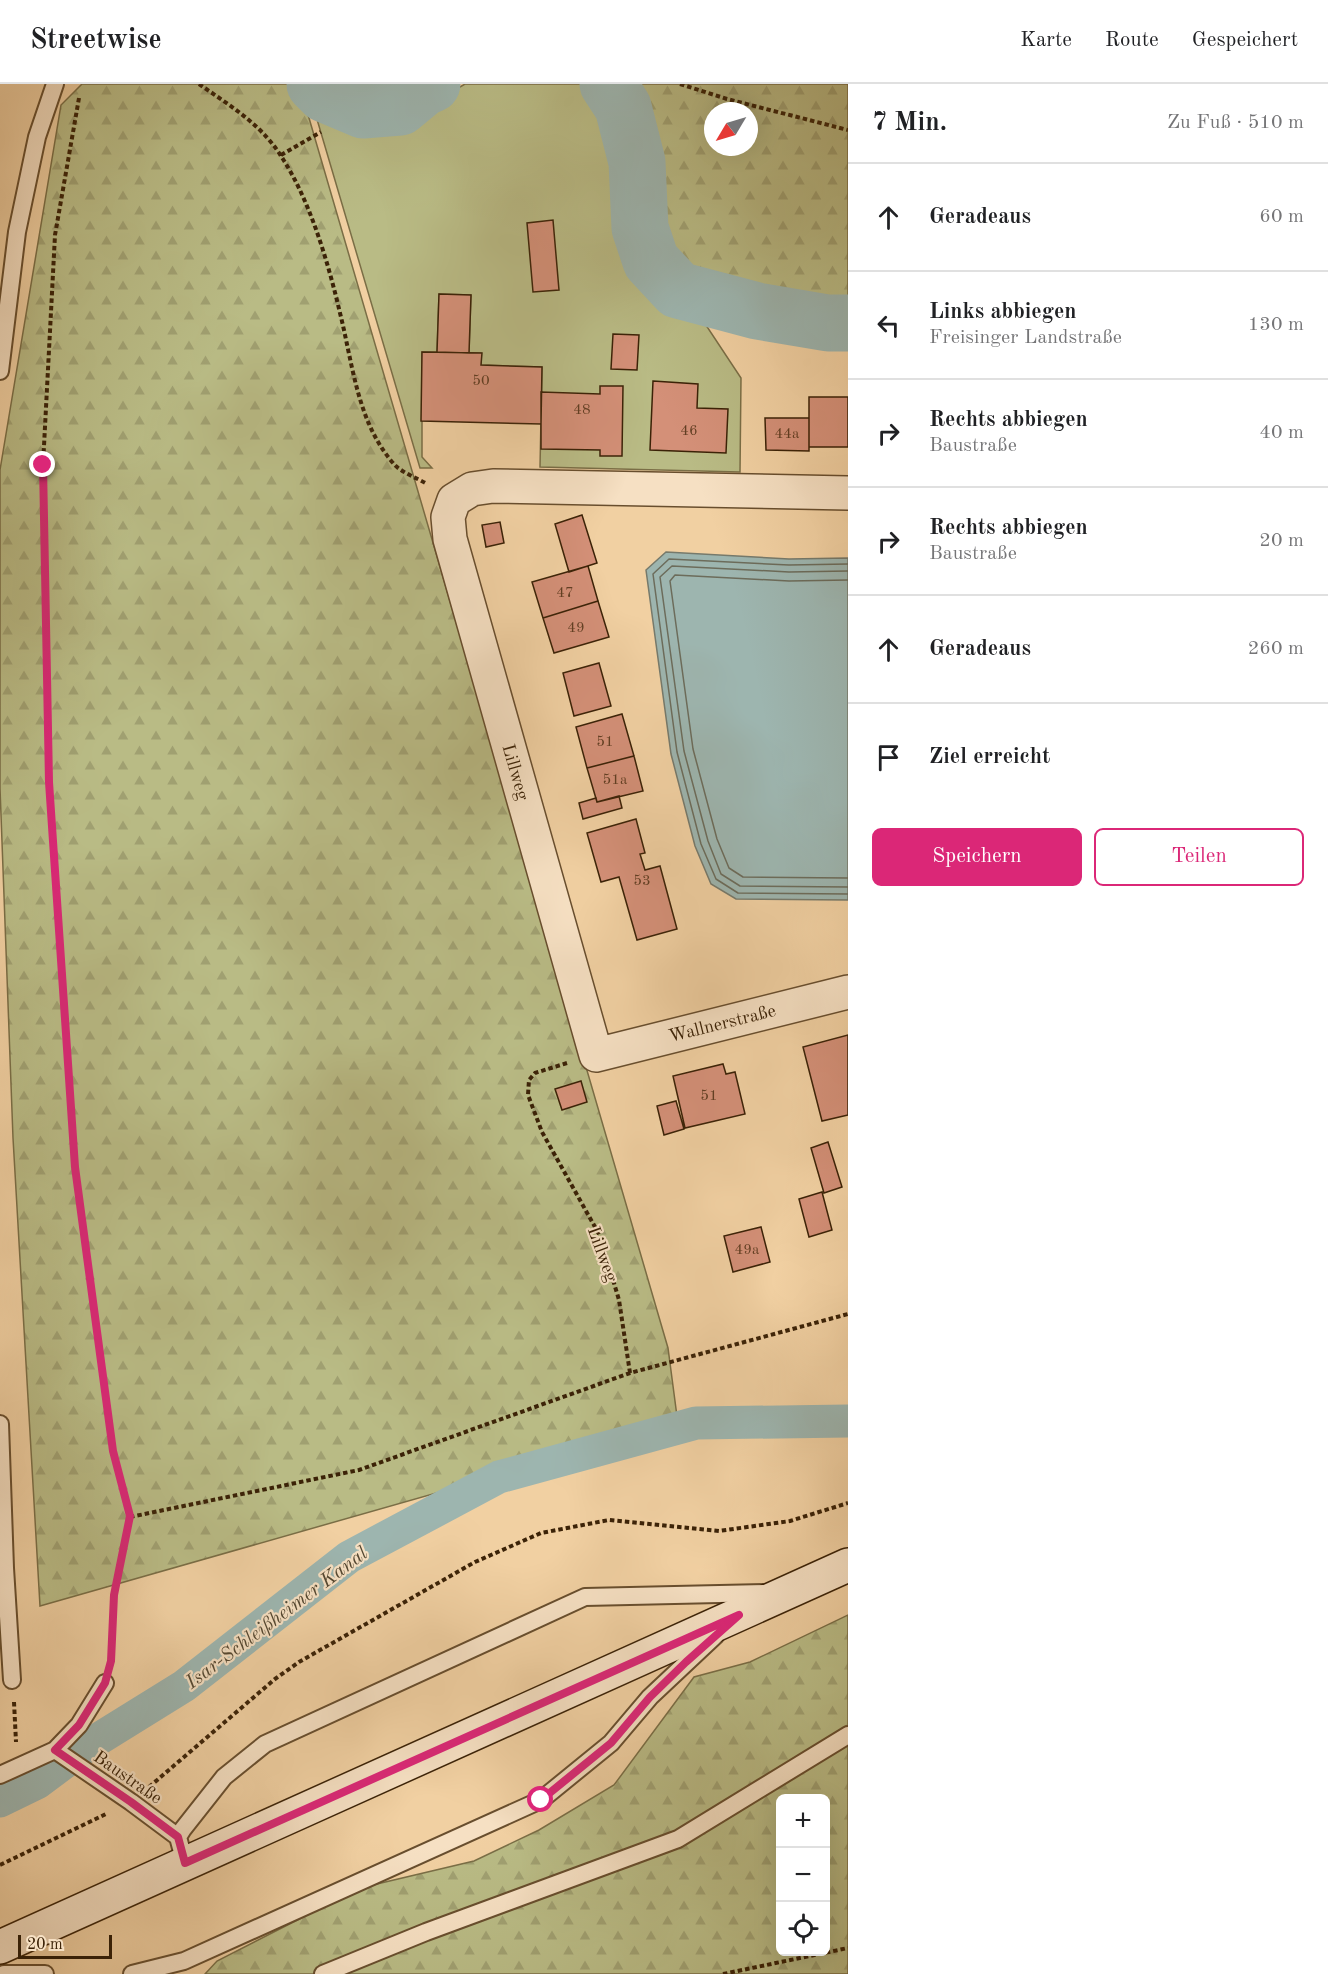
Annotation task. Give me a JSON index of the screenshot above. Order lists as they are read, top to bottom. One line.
{"streets":{"street":["Lillweg","Wallnerstraße"],"lane":["Baustraße"]},"crossings":[["Lillweg","Wallnerstraße"]],"water":["Isar-Schleißheimer Kanal"],"house_numbers":["50","48","46","44a","47","49","51","51a","53","51","49a"],"scale_bar":"20 m","north":"bottom left","page":{"header":"Streetwise","nav":["Karte","Route","Gespeichert"],"heading":["7 Min.","Zu Fuß · 510 m"],"list":[["Geradeaus","60 m"],["Links abbiegen","Freisinger Landstraße","130 m"],["Rechts abbiegen","Baustraße","40 m"],["Rechts abbiegen","Baustraße","20 m"],["Geradeaus","260 m"],"Ziel erreicht"],"buttons":["Speichern","Teilen"],"map_buttons":["+","−"],"scale":"20 m"}}
